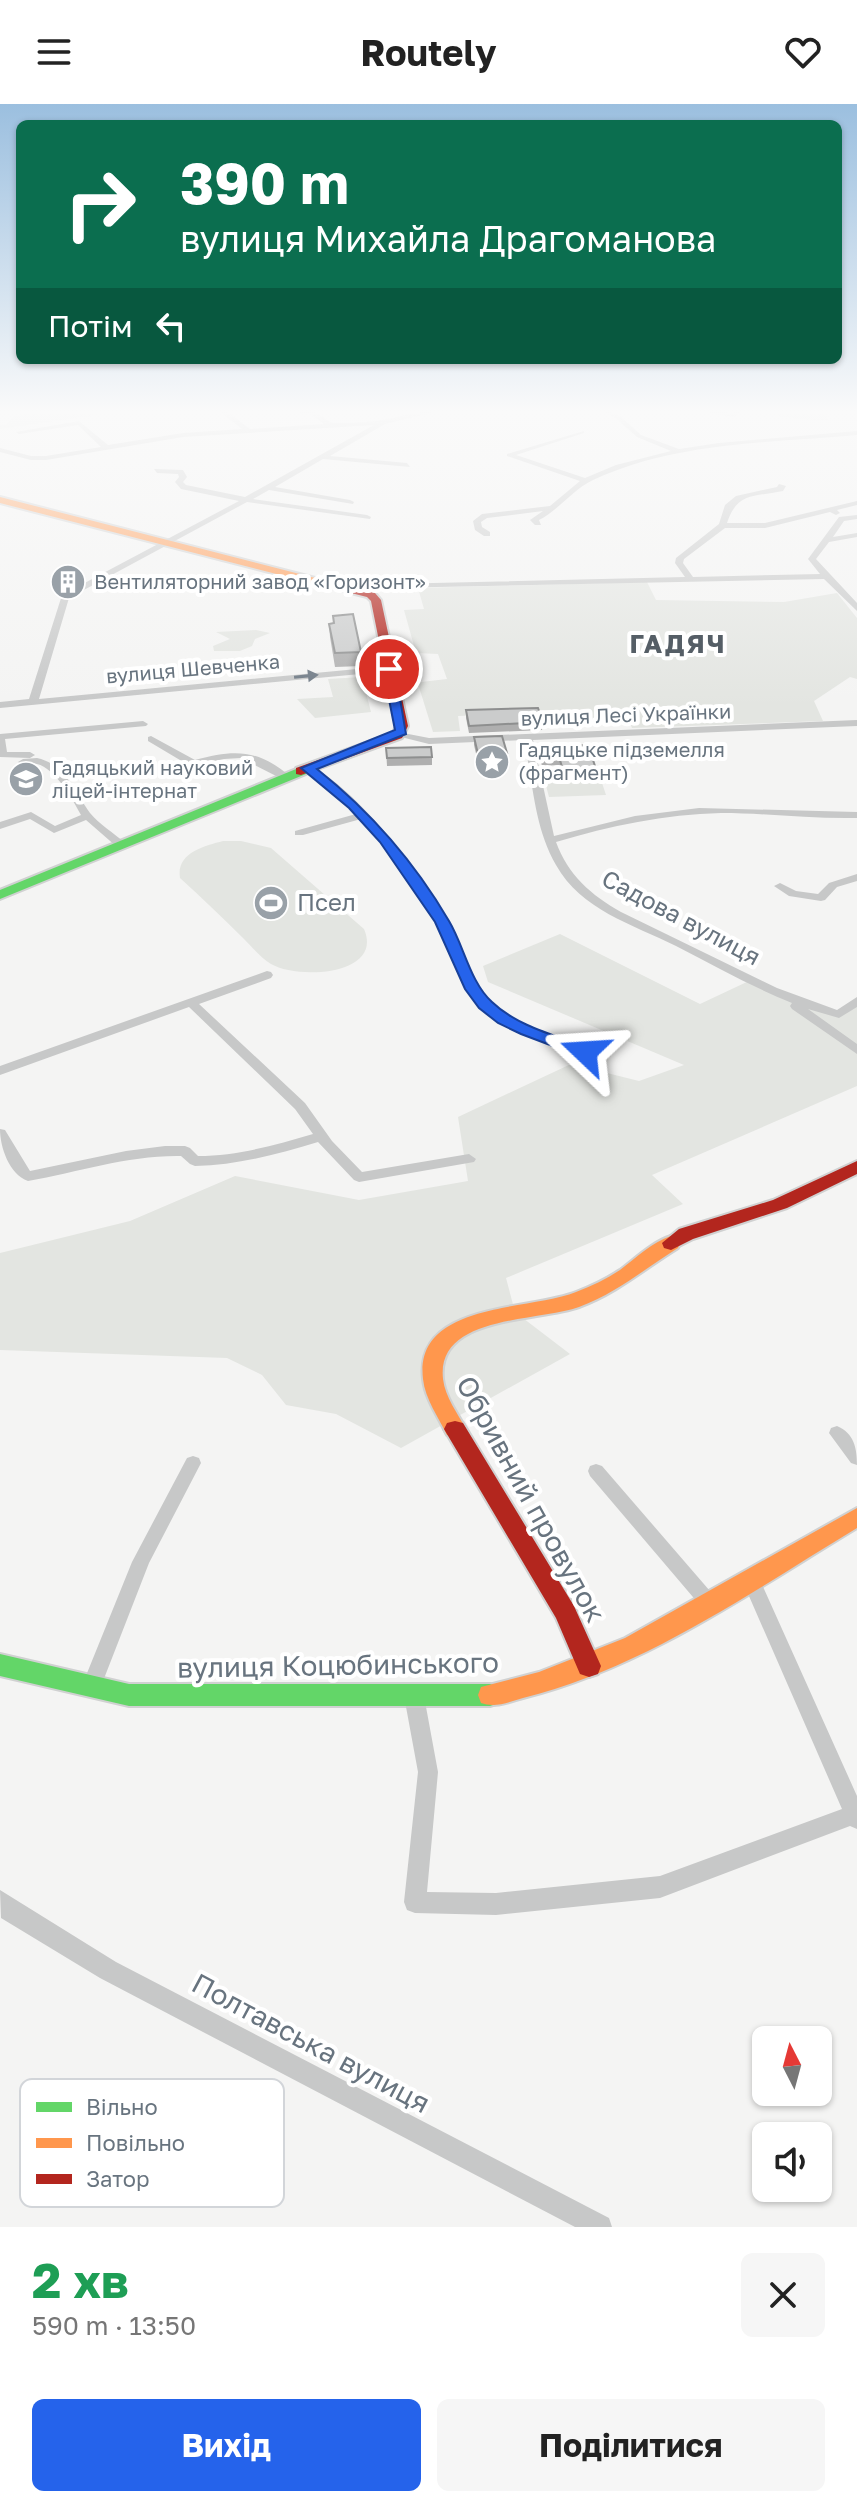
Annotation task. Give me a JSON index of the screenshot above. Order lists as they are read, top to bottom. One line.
{"streets":{"street":["вулиця Шевченка","вулиця Лесі Українки","Садова вулиця","Обривний провулок","вулиця Коцюбинського","Полтавська вулиця"]},"crossings":[["вулиця Лесі Українки","Садова вулиця"],["Обривний провулок","вулиця Коцюбинського"]],"districts":["ГАДЯЧ"],"places":{"building":["Вентиляторний завод «Горизонт»"],"place":["Гадяцьке підземелля (фрагмент)"],"school or university":["Гадяцький науковий ліцей-інтернат"],"sports":["Псел"]},"legend":["Вільно","Повільно","Затор"],"north":"top","page":{"header":"Routely","turn":["390 m","вулиця Михайла Драгоманова"],"then":"Потім","heading":["2 хв","590 m · 13:50"],"buttons":["Вихід","Поділитися"]}}
